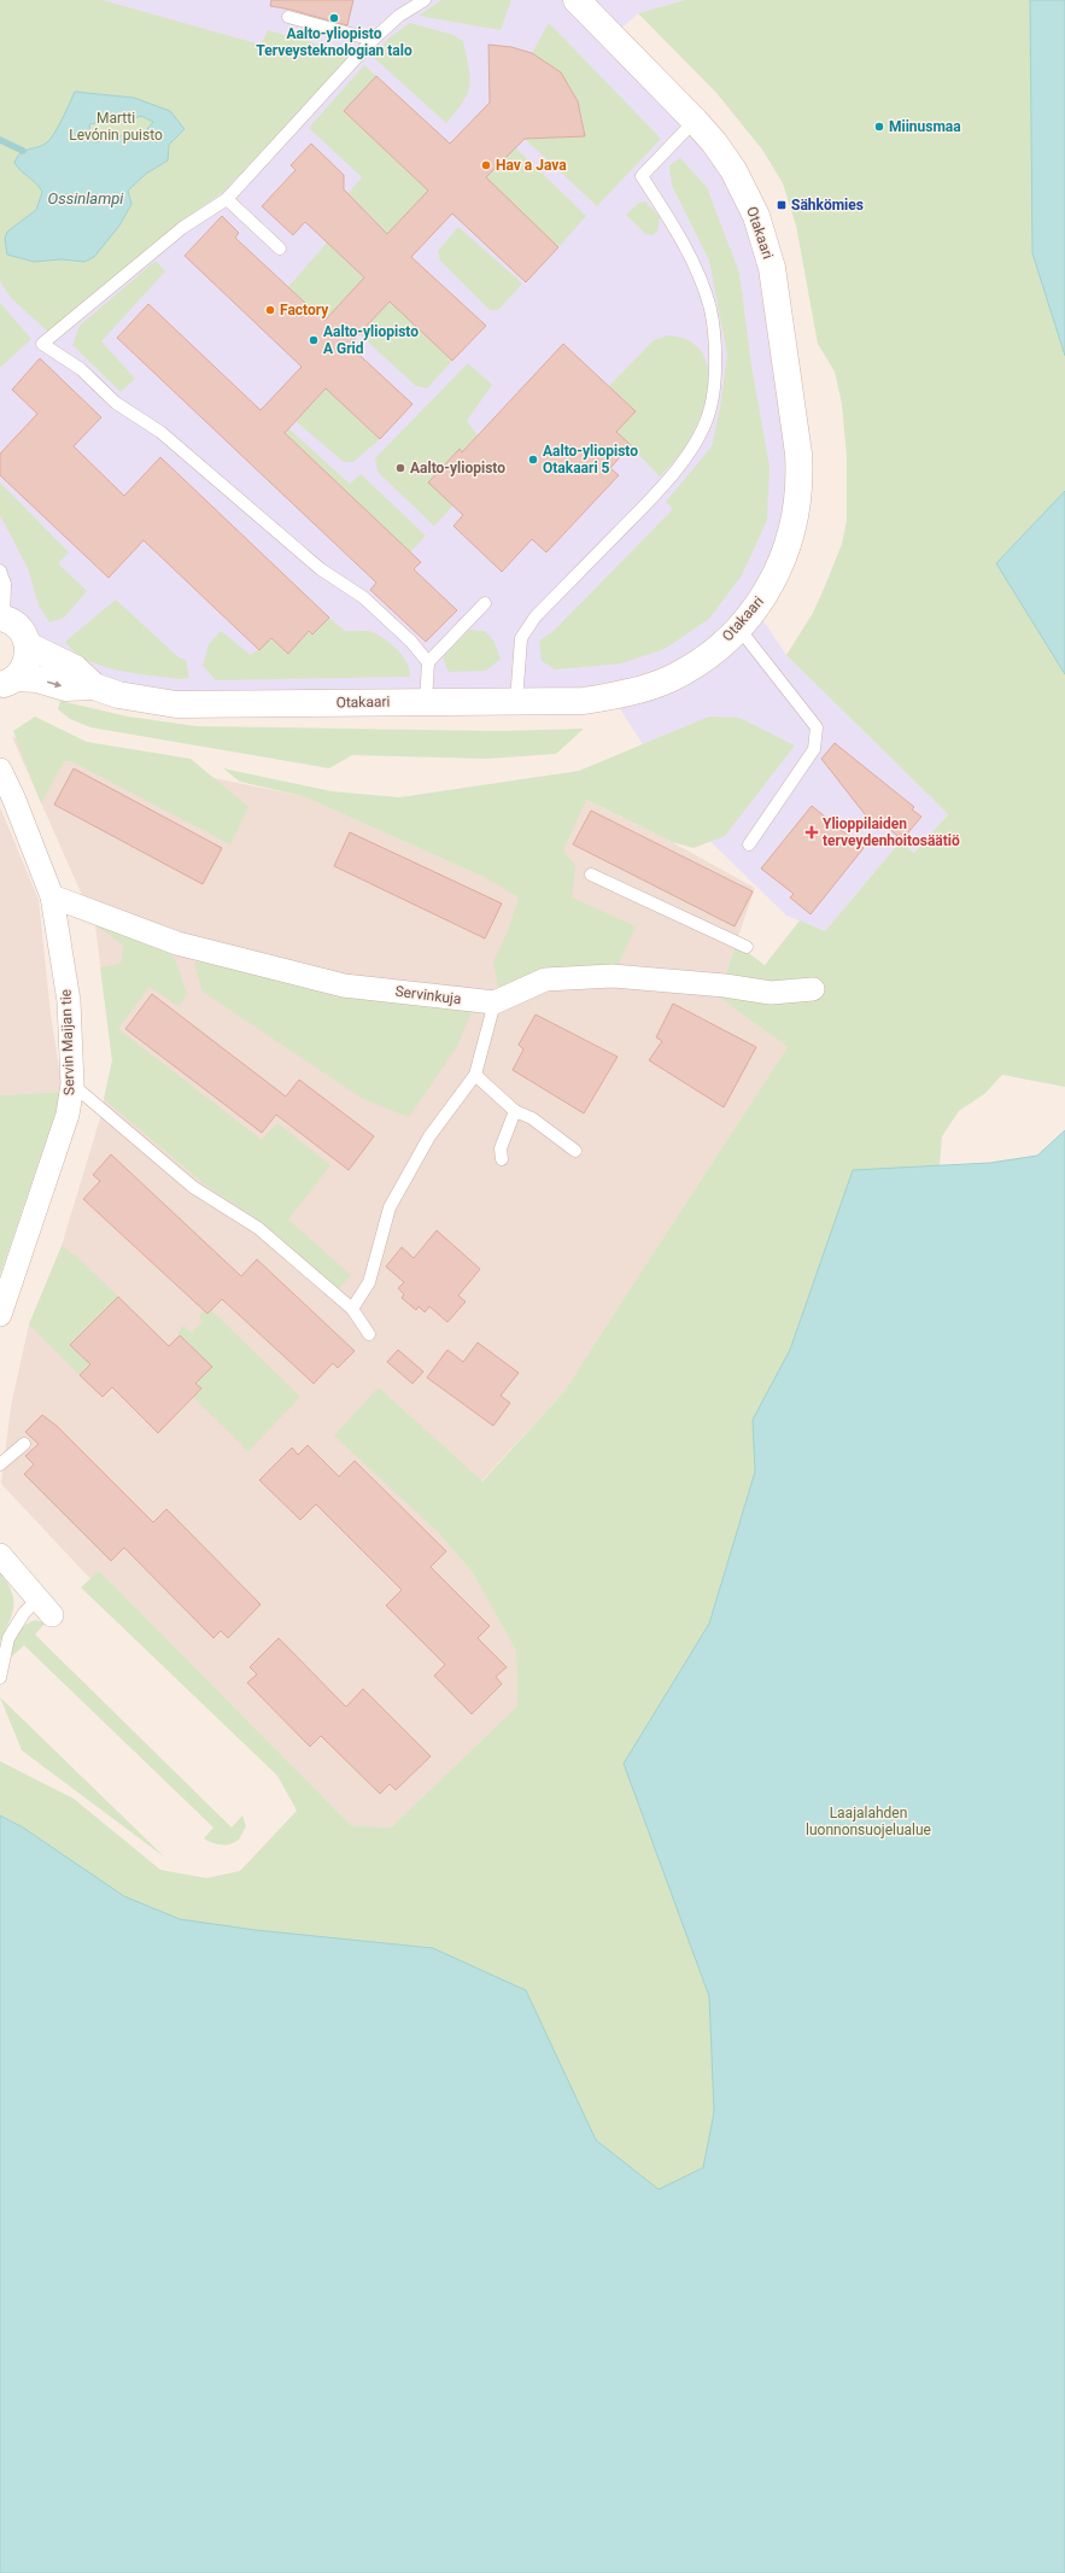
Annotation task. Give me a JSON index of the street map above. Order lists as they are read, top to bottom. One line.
{"streets":{"street":["Otakaari","Servinkuja","Servin Maijan tie"]},"crossings":[["Servinkuja","Servin Maijan tie"]],"water":["Ossinlampi"],"parks":["Martti Levónin puisto","Laajalahden luonnonsuojelualue"],"places":{"other":["Aalto-yliopisto Terveysteknologian talo","Miinusmaa","Hav a Java","Factory","Aalto-yliopisto A Grid","Aalto-yliopisto Otakaari 5","Aalto-yliopisto"],"transit":["Sähkömies"],"health":["Ylioppilaiden terveydenhoitosäätiö"]}}
